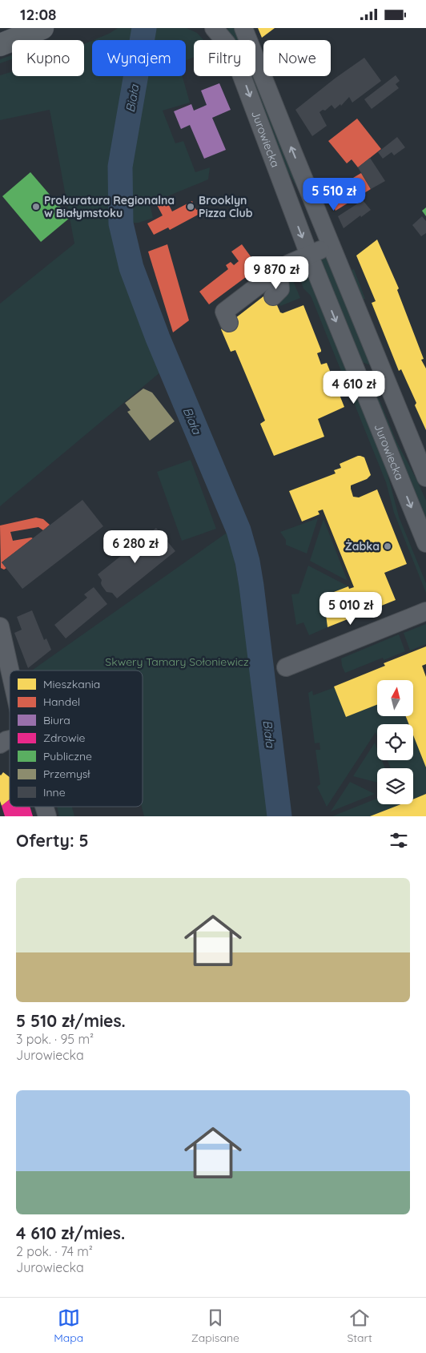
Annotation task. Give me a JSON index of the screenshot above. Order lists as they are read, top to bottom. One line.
{"streets":{"street":["Jurowiecka"]},"water":["Biała"],"parks":["Skwery Tamary Sołoniewicz"],"places":["Prokuratura Regionalna w Białymstoku","Brooklyn Pizza Club","Żabka"],"legend":["Mieszkania","Handel","Biura","Zdrowie","Publiczne","Przemysł","Inne"],"north":"top","page":{"status":"12:08","chip":["Kupno","Wynajem","Filtry","Nowe"],"price":["5 510 zł","9 870 zł","4 610 zł","6 280 zł","5 010 zł"],"heading":"Oferty: 5","list":[{"name":"5 510 zł/mies.","note":"3 pok. · 95 m² · Jurowiecka"},{"name":"4 610 zł/mies.","note":"2 pok. · 74 m² · Jurowiecka"}],"tabs":["Mapa","Zapisane","Start"]}}
